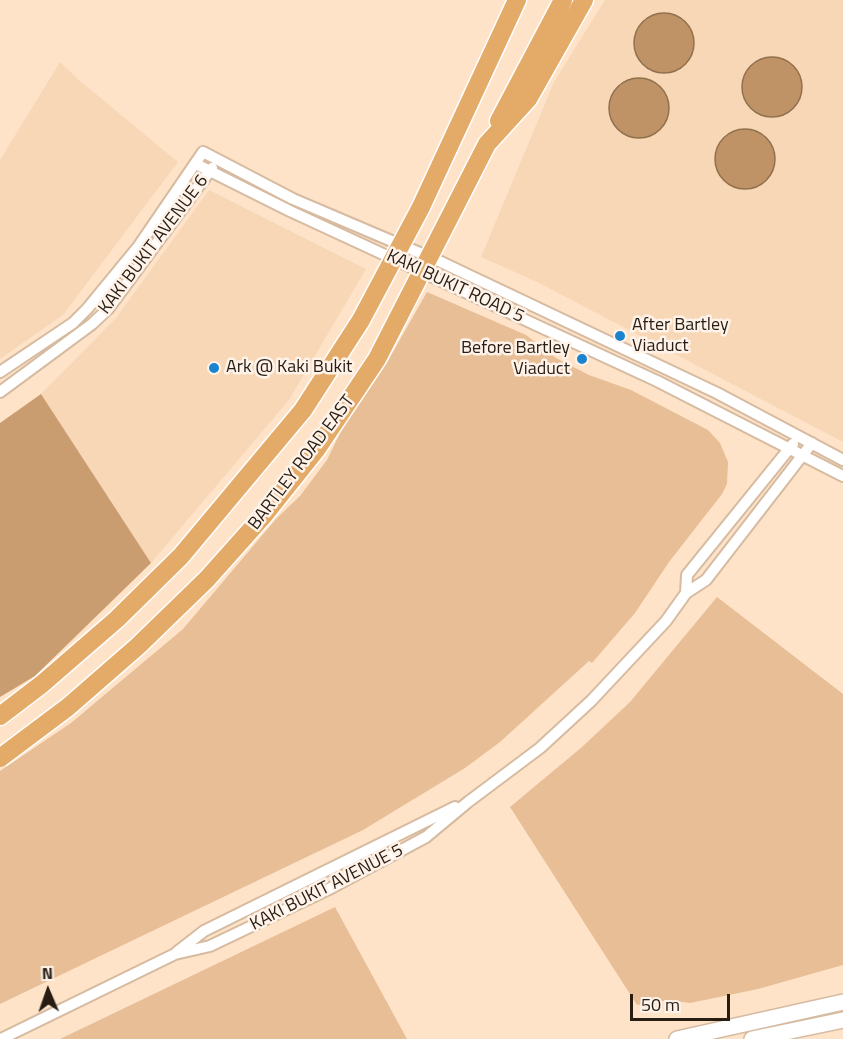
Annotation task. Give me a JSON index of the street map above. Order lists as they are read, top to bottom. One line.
{"streets":{"highway":["BARTLEY ROAD EAST"],"street":["KAKI BUKIT AVENUE 6","KAKI BUKIT ROAD 5","KAKI BUKIT AVENUE 5"]},"crossings":[["KAKI BUKIT AVENUE 6","KAKI BUKIT ROAD 5"],["KAKI BUKIT ROAD 5","KAKI BUKIT AVENUE 5"]],"places":["After Bartley Viaduct","Before Bartley Viaduct","Ark @ Kaki Bukit"],"scale_bar":"50 m","north":"top"}
